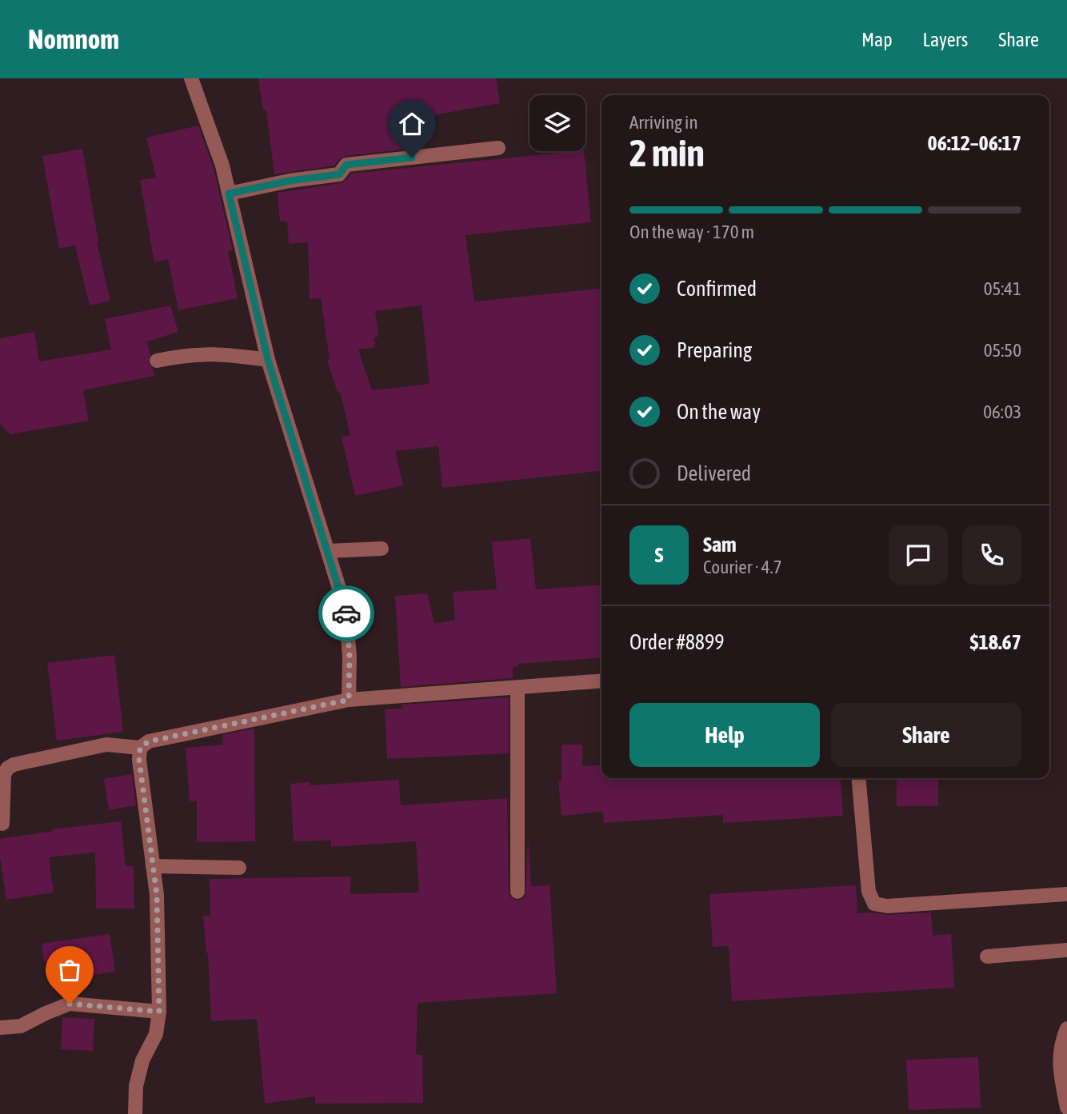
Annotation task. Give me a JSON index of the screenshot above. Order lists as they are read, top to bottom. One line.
{"page":{"header":"Nomnom","nav":["Map","Layers","Share"],"heading":["2 min","Arriving in","06:12–06:17"],"panel":["Sam","Courier · 4.7","Order #8899","$18.67"],"bar":"On the way · 170 m","list":[["Confirmed","05:41"],["Preparing","05:50"],["On the way","06:03"],"Delivered"],"round":"S","buttons":["Help","Share"]}}
